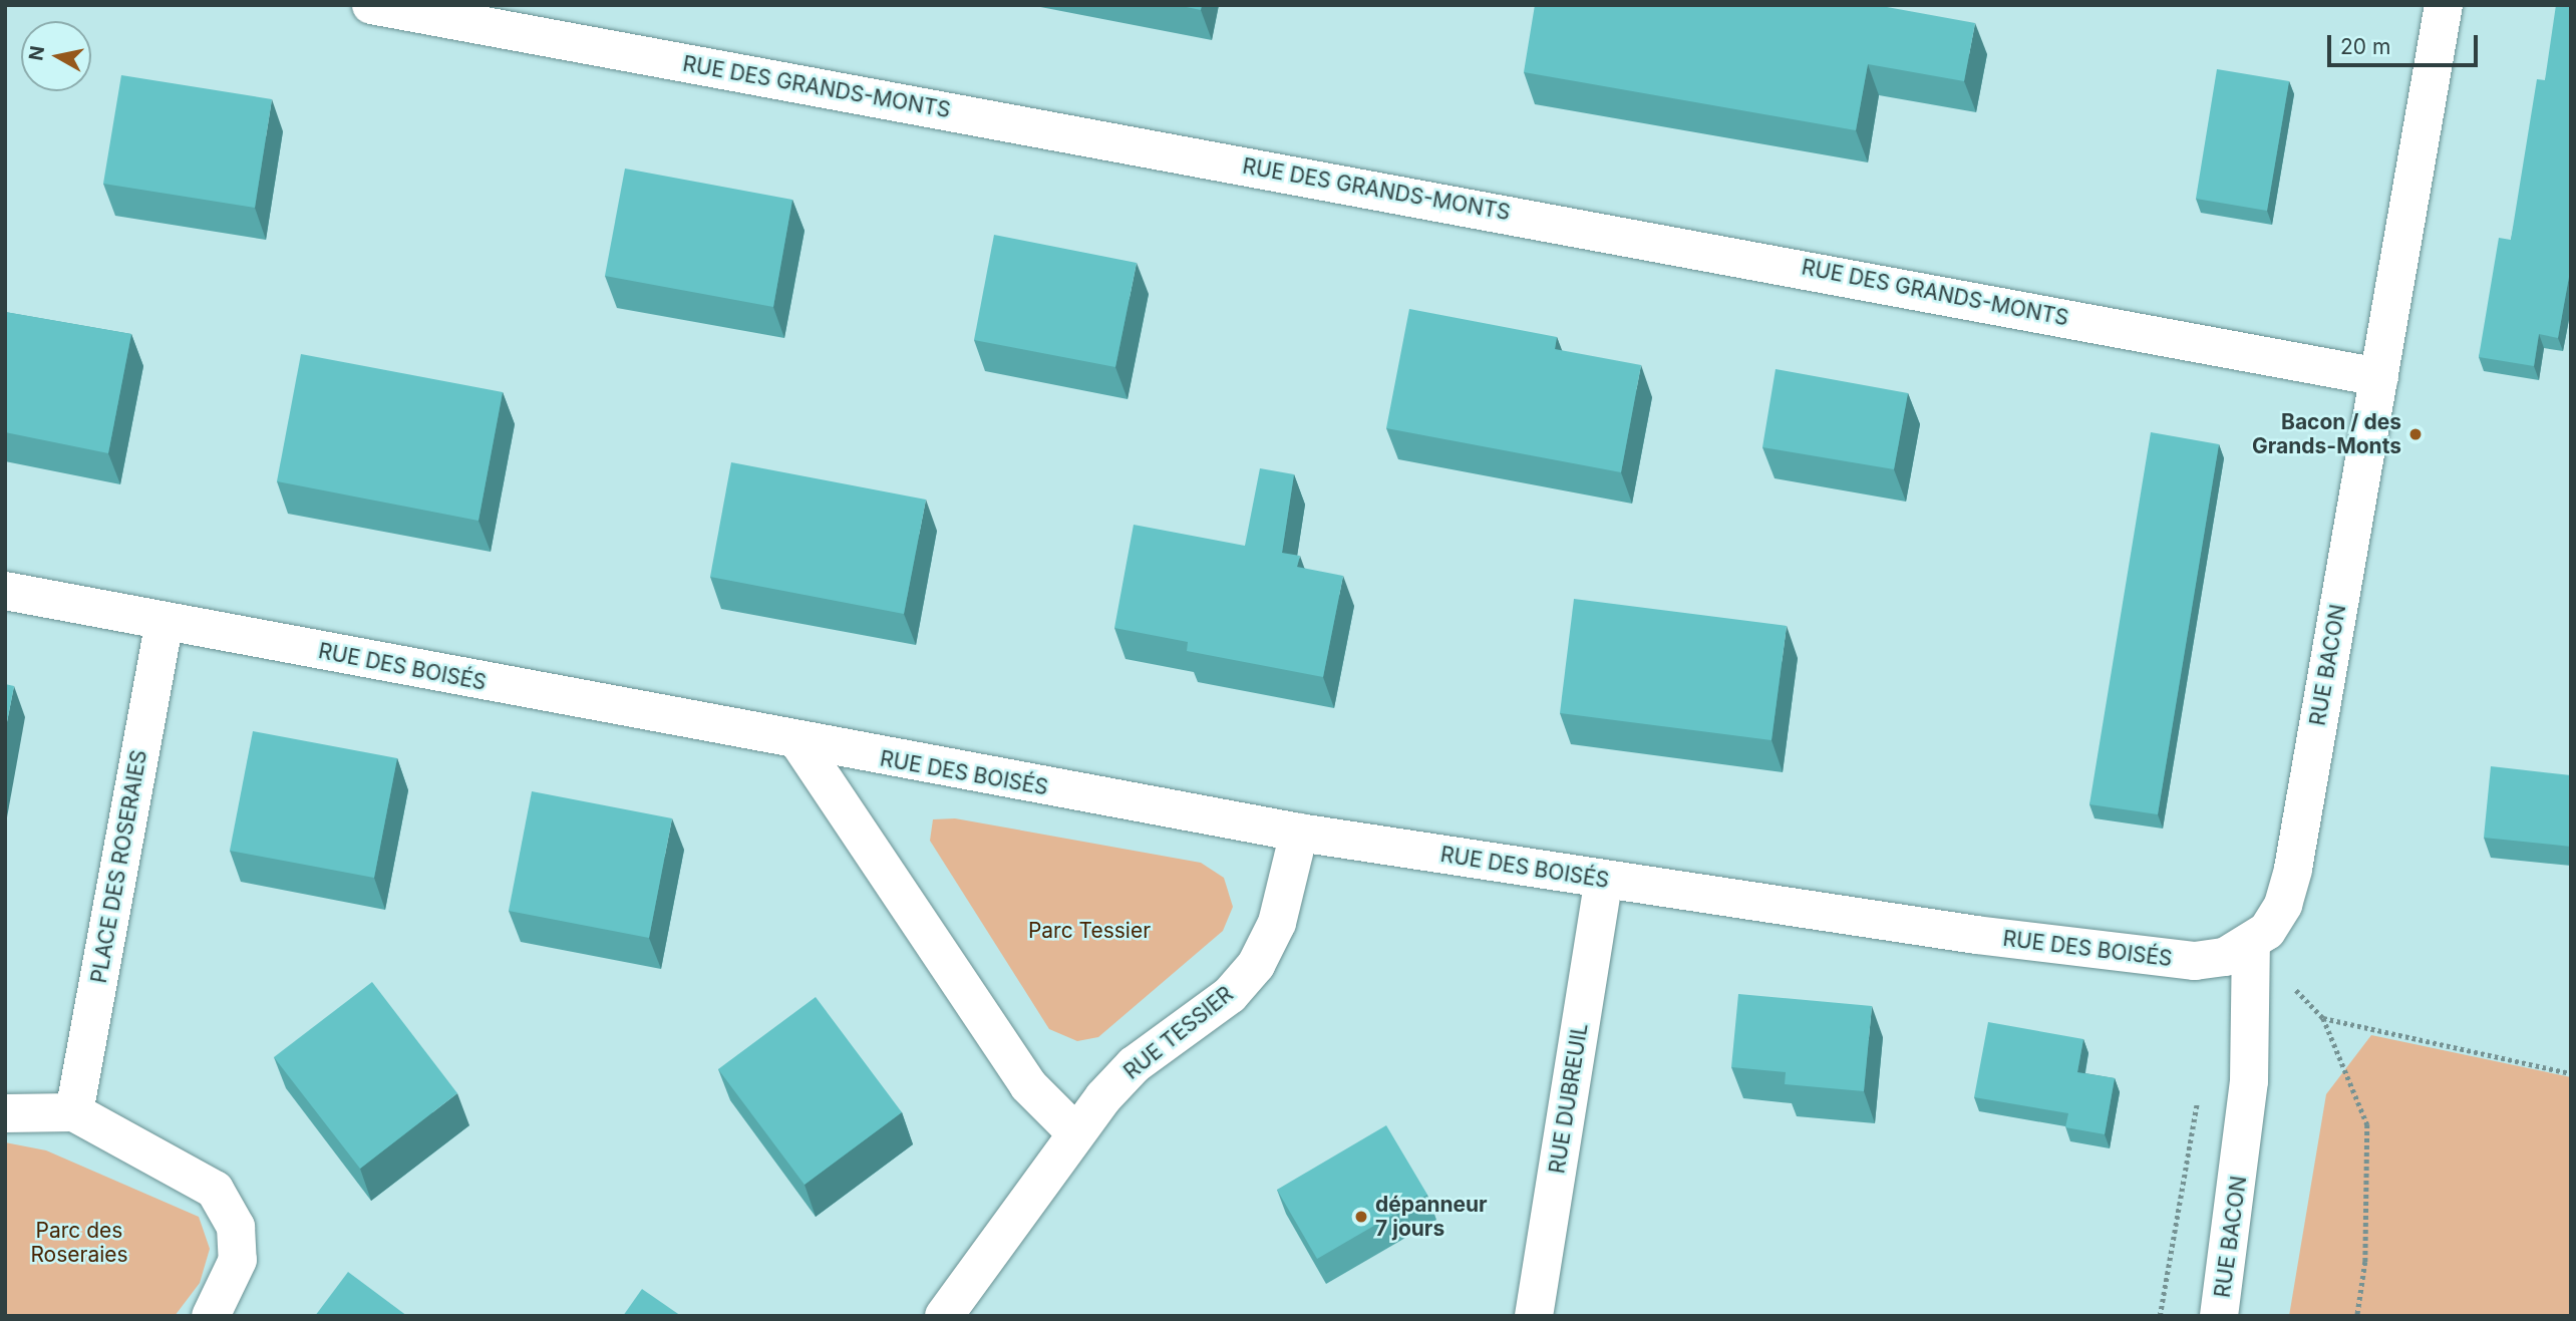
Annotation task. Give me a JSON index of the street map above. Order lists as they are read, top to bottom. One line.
{"streets":{"street":["RUE DES GRANDS-MONTS","RUE BACON","RUE DES BOISÉS","PLACE DES ROSERAIES","RUE TESSIER","RUE DUBREUIL"]},"crossings":[["RUE DES GRANDS-MONTS","RUE BACON"],["RUE BACON","RUE DES BOISÉS"],["RUE DES BOISÉS","PLACE DES ROSERAIES"],["RUE DES BOISÉS","RUE TESSIER"],["RUE DES BOISÉS","RUE DUBREUIL"]],"parks":["Parc Tessier","Parc des Roseraies"],"places":["Bacon / des Grands-Monts","dépanneur 7 jours"],"scale_bar":"20 m","north":"left"}
